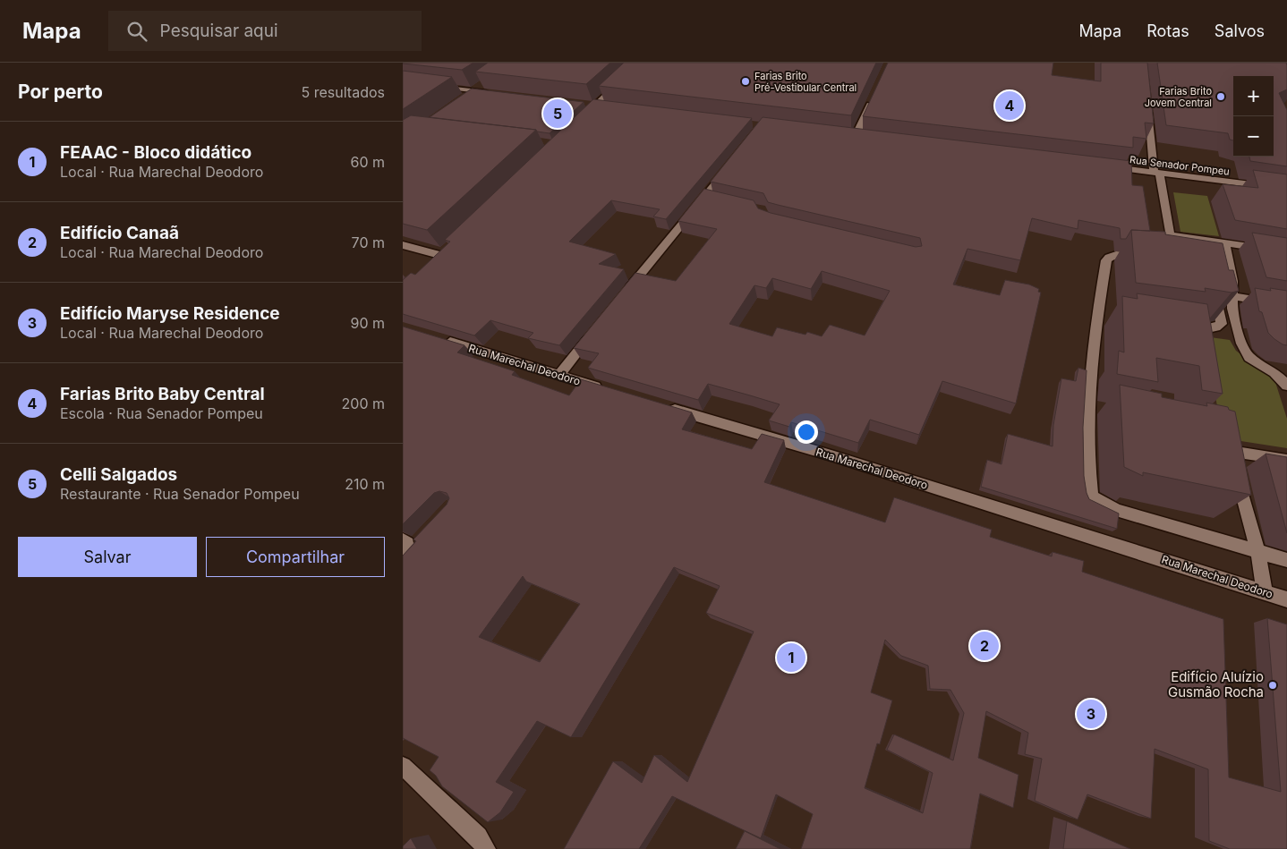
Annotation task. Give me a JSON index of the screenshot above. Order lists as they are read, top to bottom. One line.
{"streets":{"street":["Rua Senador Pompeu","Rua Marechal Deodoro"]},"places":["Farias Brito Pré-Vestibular Central","Farias Brito Jovem Central","Edifício Aluízio Gusmão Rocha"],"page":{"header":"Mapa","search":"Pesquisar aqui","nav":["Mapa","Rotas","Salvos"],"heading":["Por perto","5 resultados"],"map_buttons":["+","−"],"pins":["4","5","2","1","3"],"list":[{"mark":"1","name":"FEAAC - Bloco didático","note":"Local · Rua Marechal Deodoro","value":"60 m"},{"mark":"2","name":"Edifício Canaã","note":"Local · Rua Marechal Deodoro","value":"70 m"},{"mark":"3","name":"Edifício Maryse Residence","note":"Local · Rua Marechal Deodoro","value":"90 m"},{"mark":"4","name":"Farias Brito Baby Central","note":"Escola · Rua Senador Pompeu","value":"200 m"},{"mark":"5","name":"Celli Salgados","note":"Restaurante · Rua Senador Pompeu","value":"210 m"}],"buttons":["Salvar","Compartilhar"]}}
